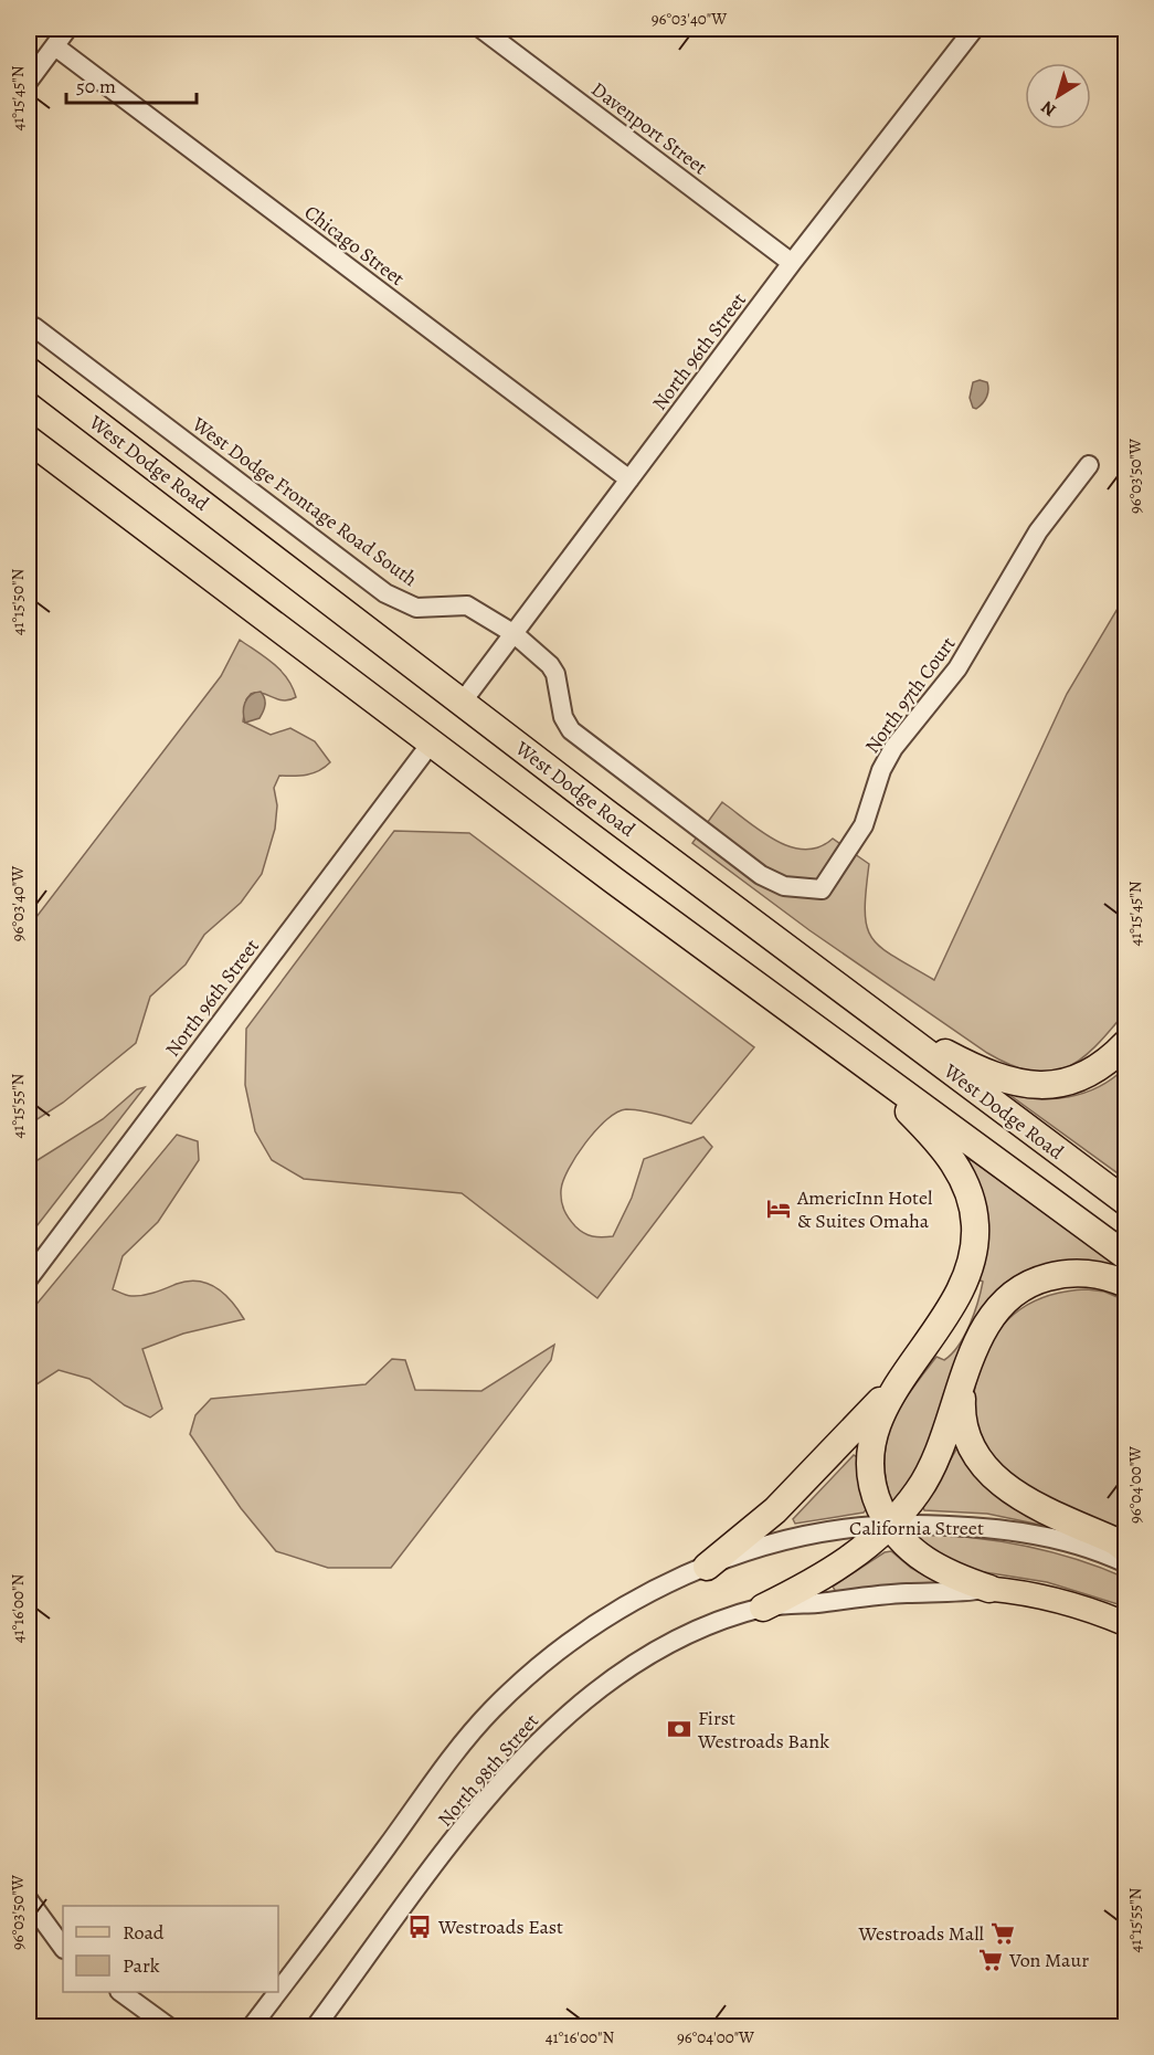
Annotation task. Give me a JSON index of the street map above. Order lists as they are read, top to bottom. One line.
{"streets":{"highway":["West Dodge Road"],"street":["Davenport Street","Chicago Street","North 96th Street","West Dodge Frontage Road South","North 97th Court","California Street","North 98th Street"]},"crossings":[["Davenport Street","North 96th Street"],["Chicago Street","North 96th Street"],["North 96th Street","West Dodge Road"],["North 96th Street","West Dodge Frontage Road South"],["West Dodge Frontage Road South","North 97th Court"],["California Street","North 98th Street"]],"places":{"hotel":["AmericInn Hotel & Suites Omaha"],"bank":["First Westroads Bank"],"bus stop":["Westroads East"],"supermarket":["Westroads Mall","Von Maur"]},"legend":["Road","Park"],"scale_bar":"50 m","north":"bottom left","coordinates":["96°03'40\"W","41°15'45\"N","96°03'50\"W","41°15'50\"N","41°15'55\"N","96°04'00\"W","41°16'00\"N"]}
